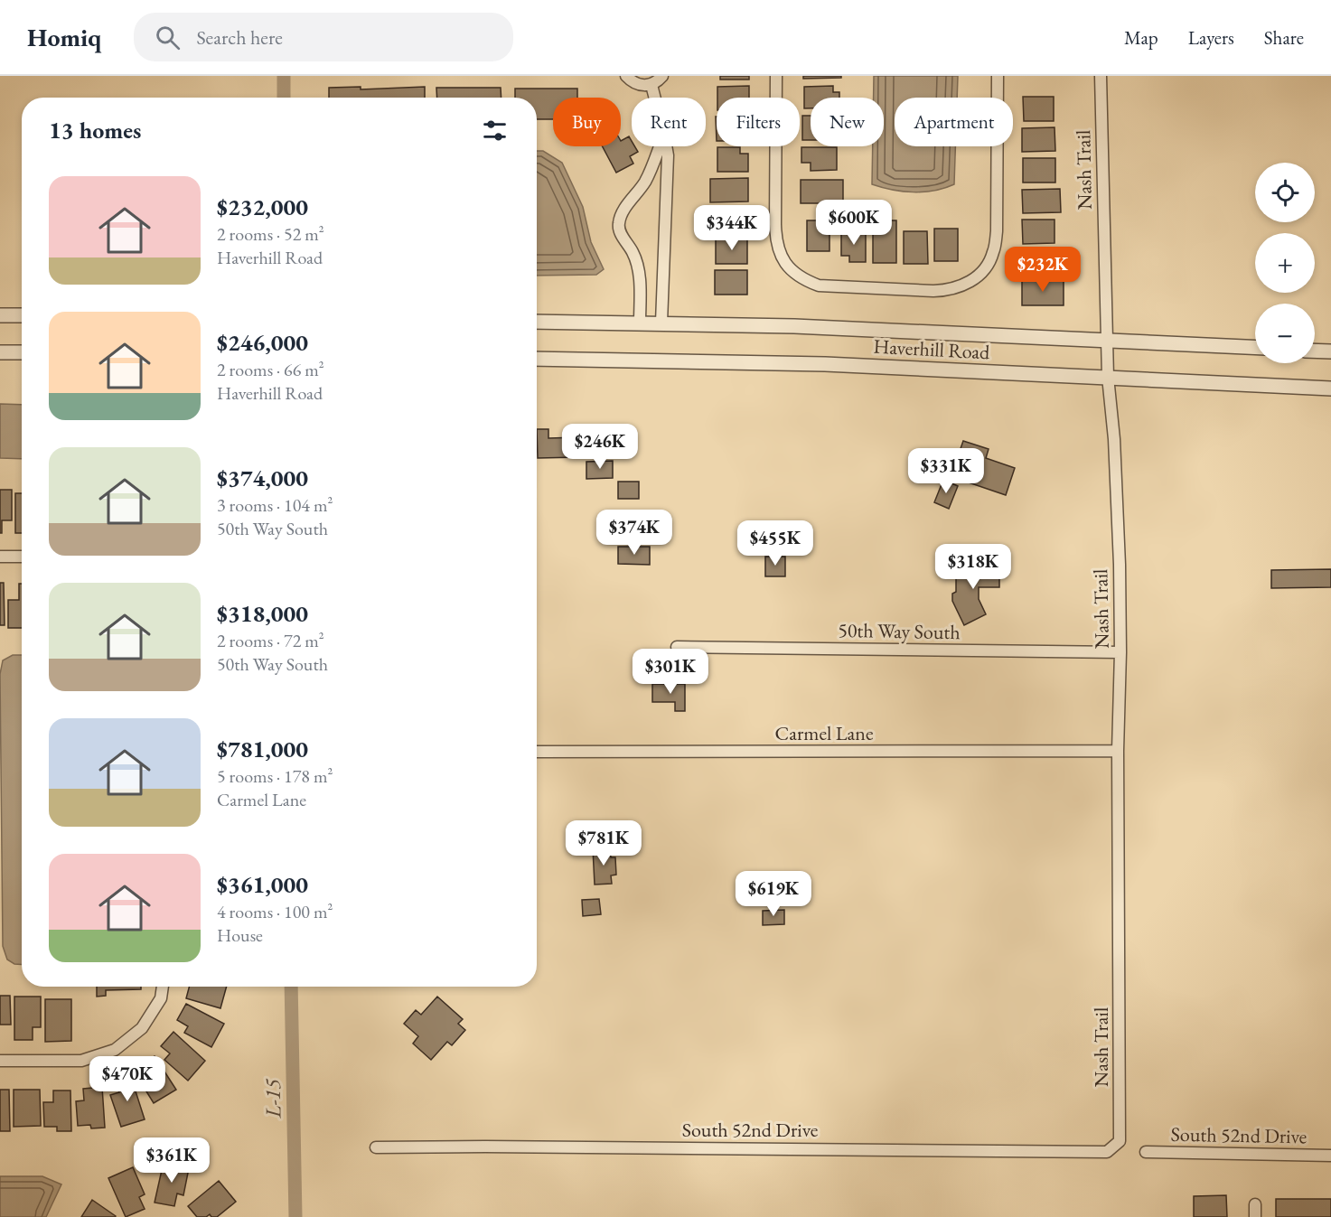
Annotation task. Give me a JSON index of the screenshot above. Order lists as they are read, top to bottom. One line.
{"streets":{"street":["Nash Trail","Haverhill Road","50th Way South","Carmel Lane","South 52nd Drive"]},"crossings":[["Nash Trail","Haverhill Road"],["Nash Trail","50th Way South"],["Nash Trail","Carmel Lane"],["Nash Trail","South 52nd Drive"]],"water":["L-15"],"page":{"header":"Homiq","search":"Search here","nav":["Map","Layers","Share"],"chip":["Buy","Rent","Filters","New","Apartment"],"heading":"13 homes","map_buttons":["+","−"],"list":[{"name":"$232,000","note":"2 rooms · 52 m² · Haverhill Road"},{"name":"$246,000","note":"2 rooms · 66 m² · Haverhill Road"},{"name":"$374,000","note":"3 rooms · 104 m² · 50th Way South"},{"name":"$318,000","note":"2 rooms · 72 m² · 50th Way South"},{"name":"$781,000","note":"5 rooms · 178 m² · Carmel Lane"},{"name":"$361,000","note":"4 rooms · 100 m² · House"}],"price":["$600K","$344K","$232K","$246K","$331K","$374K","$455K","$318K","$301K","$781K","$619K","$470K","$361K"]}}
